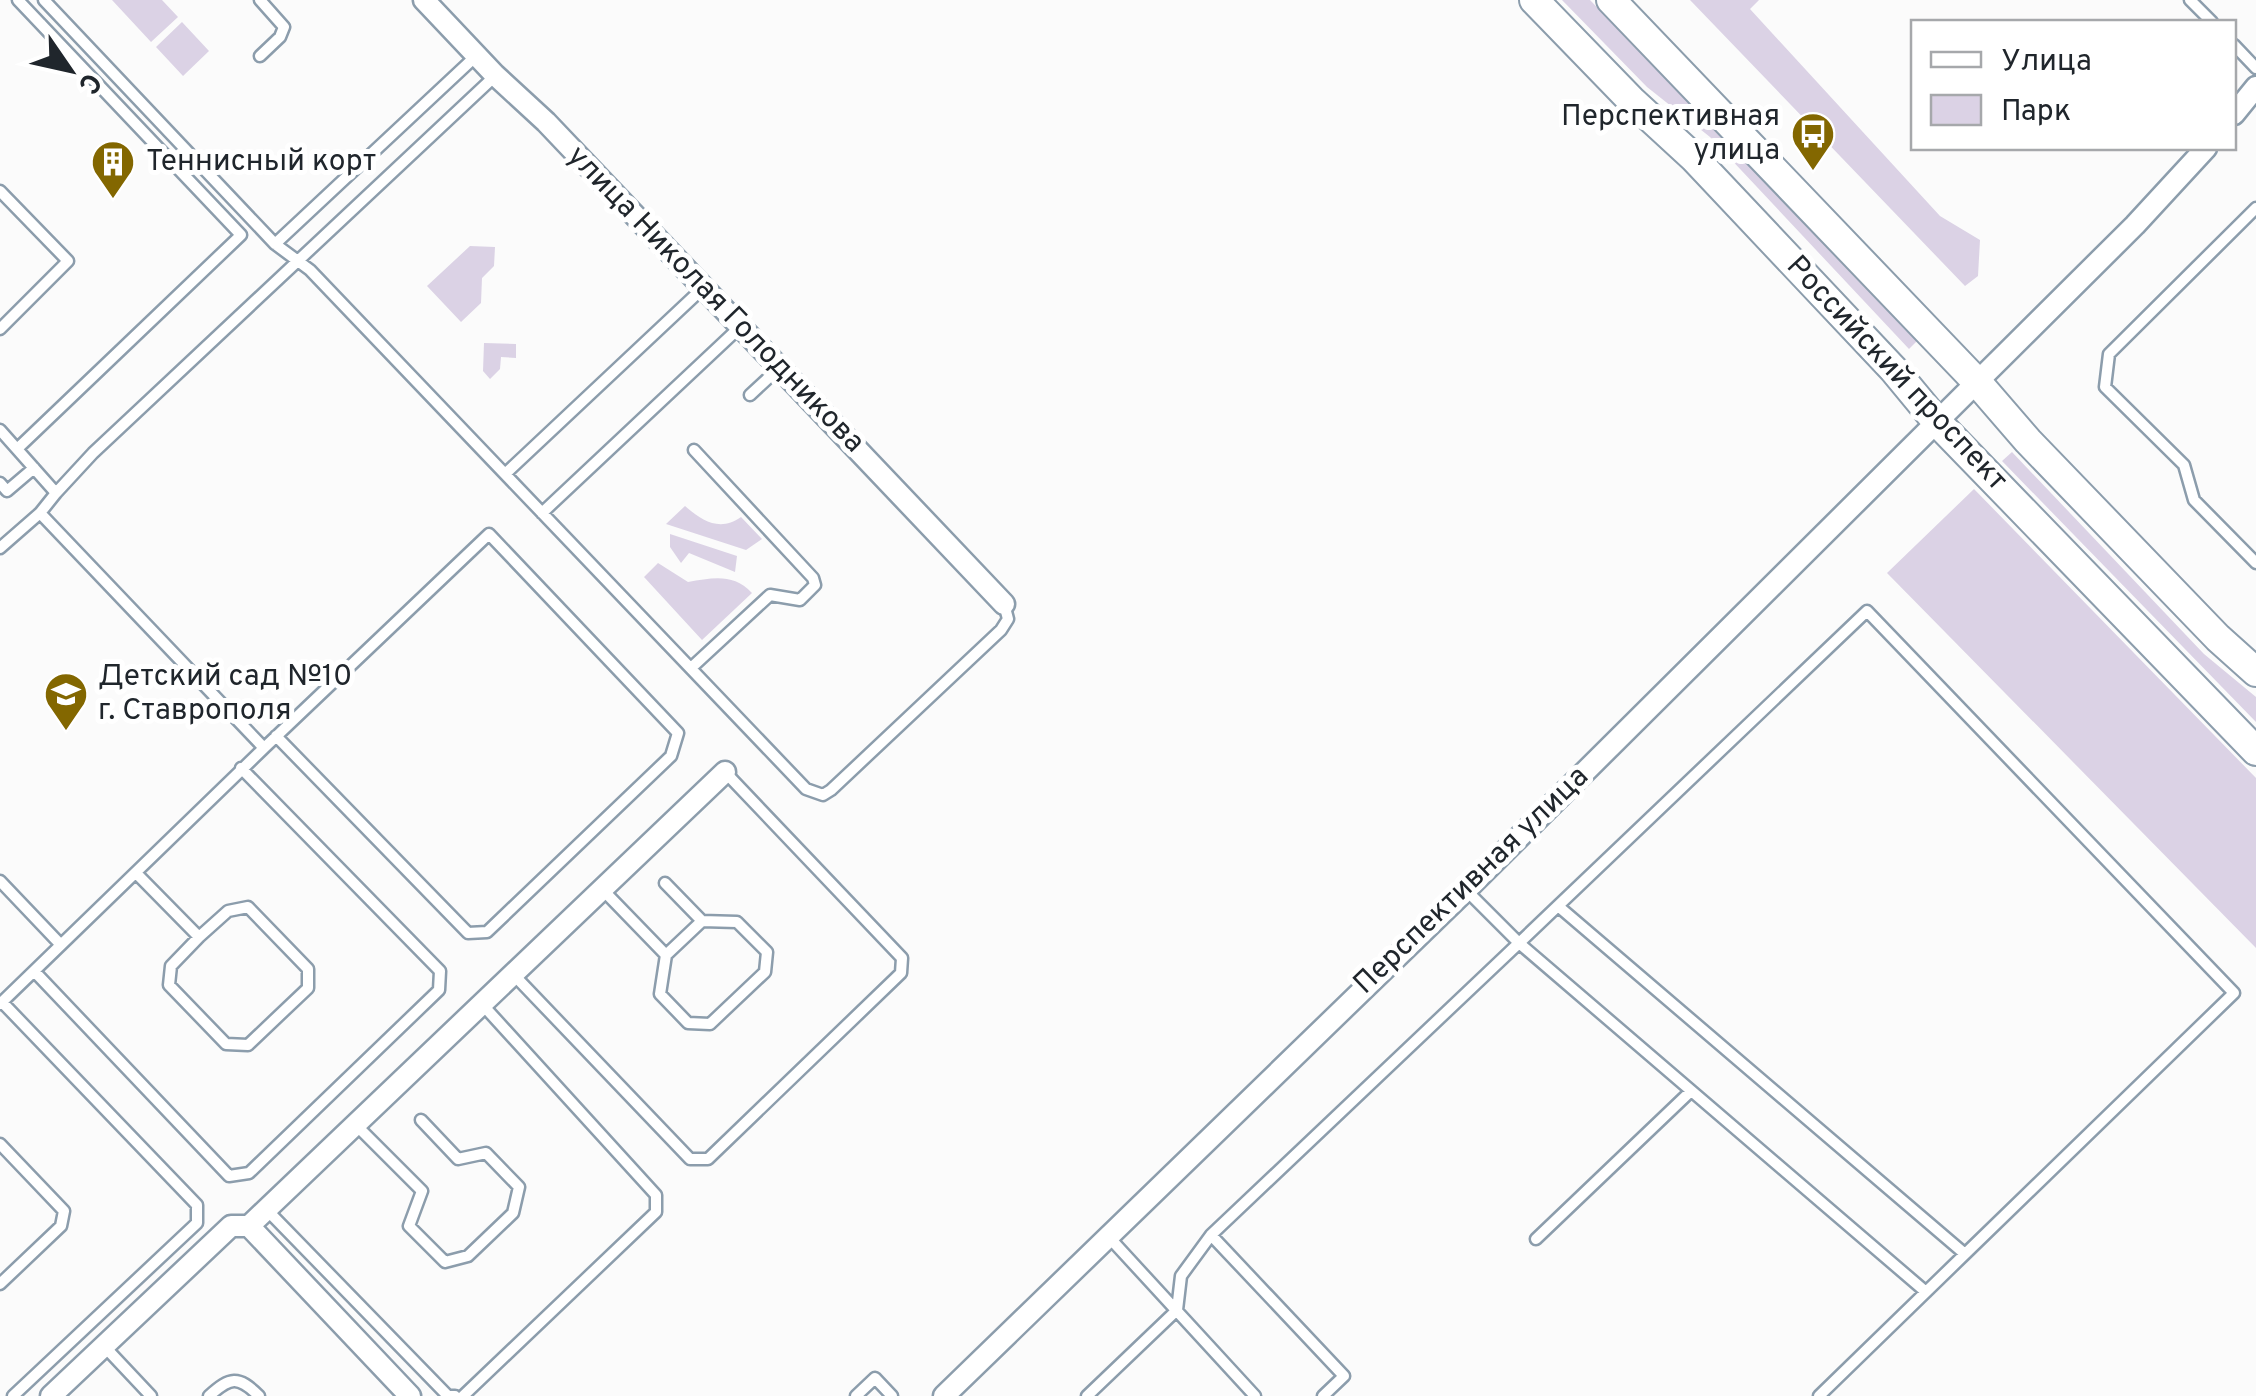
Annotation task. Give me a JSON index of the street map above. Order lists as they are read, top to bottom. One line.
{"streets":{"main road":["Российский проспект"],"street":["улица Николая Голодникова","Перспективная улица"]},"crossings":[["Российский проспект","Перспективная улица"]],"places":{"bus stop":["Перспективная улица"],"building":["Теннисный корт"],"school or university":["Детский сад №10 г. Ставрополя"]},"legend":["Улица","Парк"],"north":"bottom right"}
